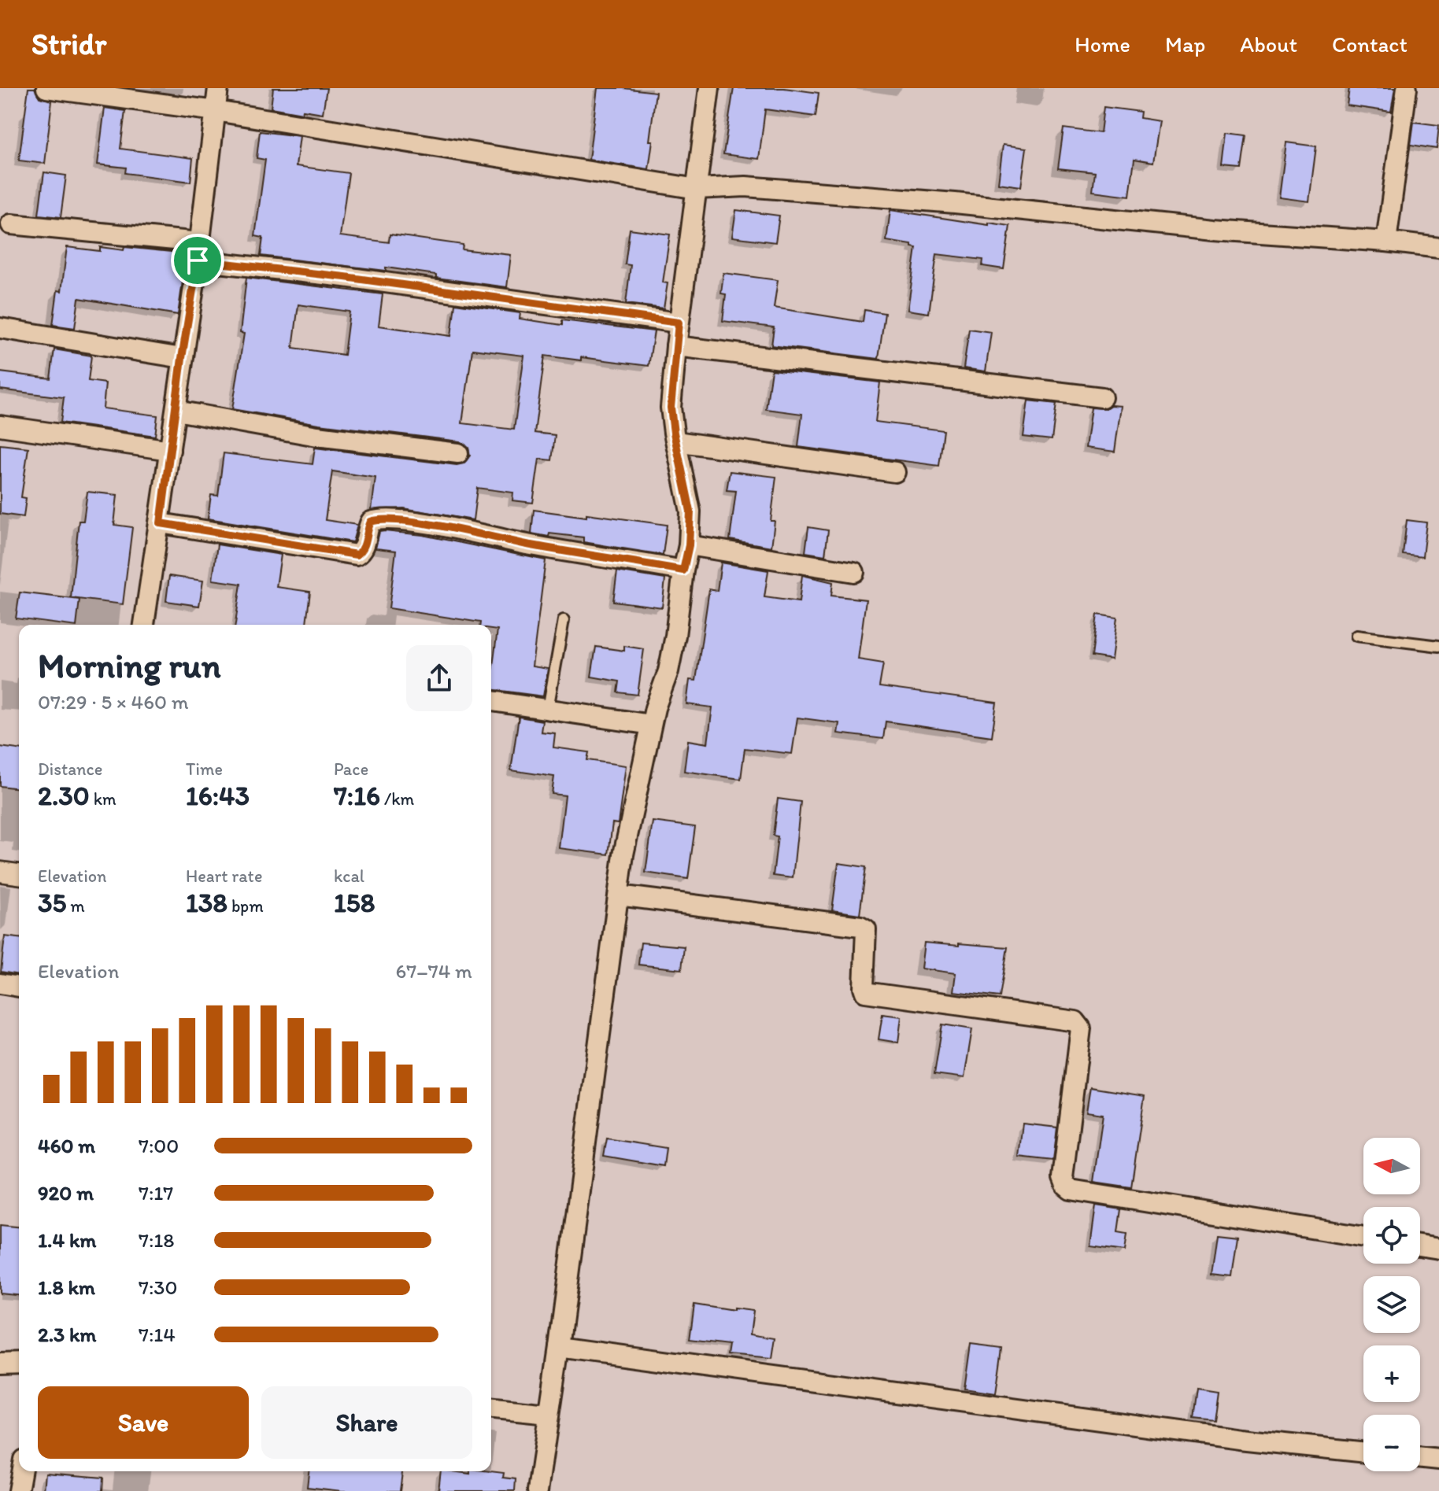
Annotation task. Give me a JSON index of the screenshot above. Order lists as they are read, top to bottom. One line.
{"north":"left","page":{"header":"Stridr","nav":["Home","Map","About","Contact"],"heading":["Morning run","07:29 · 5 × 460 m"],"stats":[["Distance","2.30 km"],["Time","16:43"],["Pace","7:16 /km"],["Elevation","35 m"],["Heart rate","138 bpm"],["kcal","158"]],"chart":["Elevation","67–74 m"],"list":[{"name":"460 m","note":"7:00"},{"name":"920 m","note":"7:17"},{"name":"1.4 km","note":"7:18"},{"name":"1.8 km","note":"7:30"},{"name":"2.3 km","note":"7:14"}],"map_buttons":["+","−"],"buttons":["Save","Share"]}}
